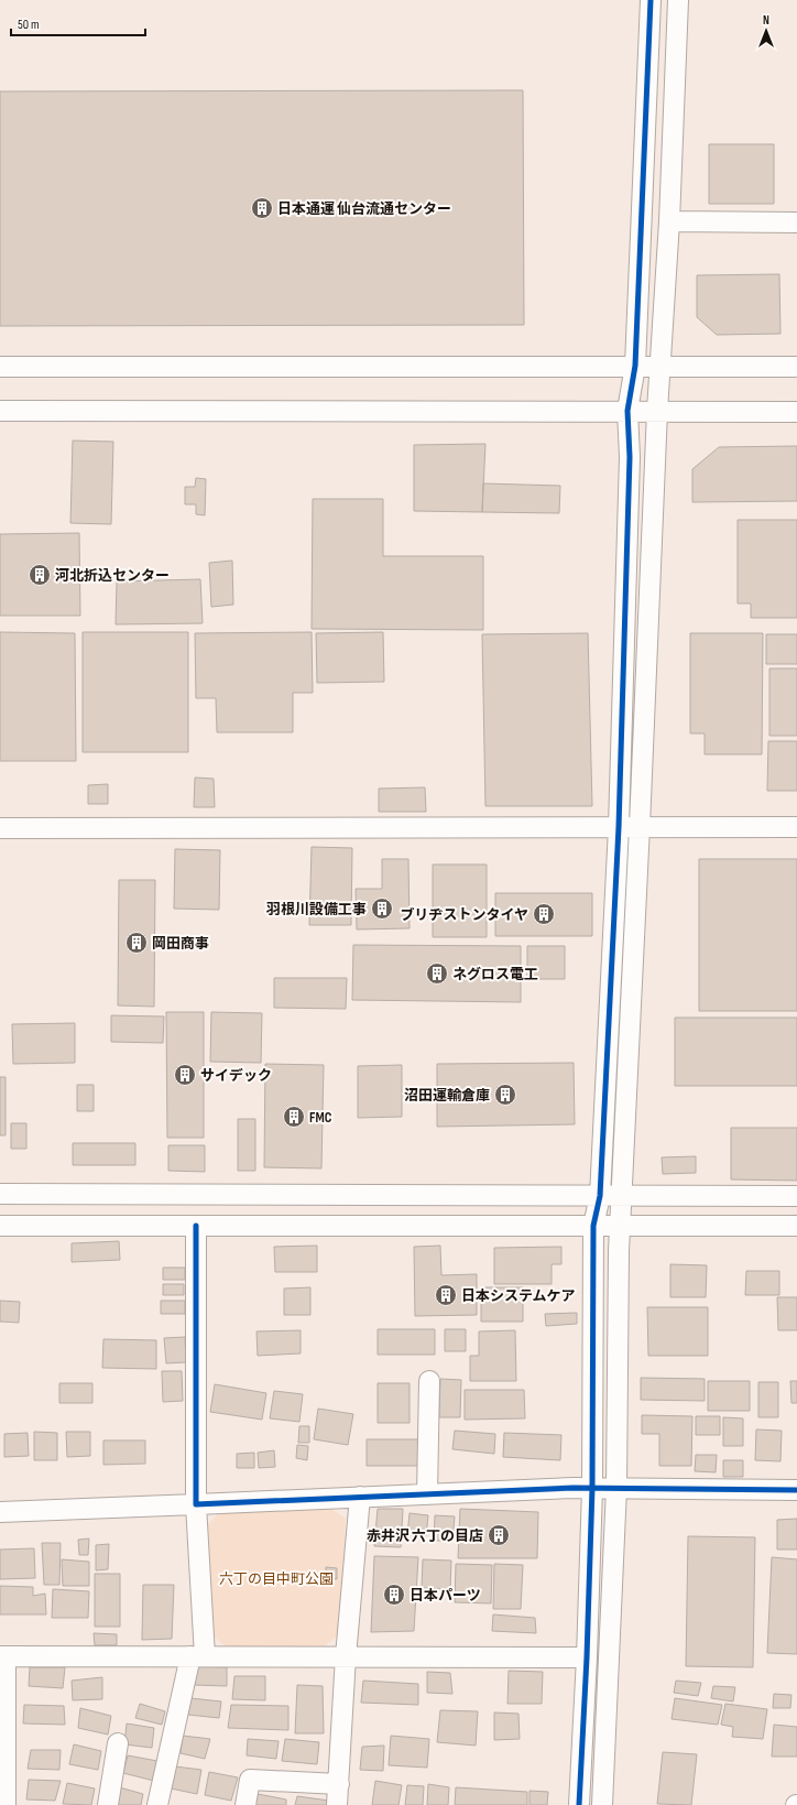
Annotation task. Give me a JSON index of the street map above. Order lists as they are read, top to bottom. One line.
{"parks":["六丁の目中町公園"],"places":{"building":["日本通運 仙台流通センター","河北折込センター","羽根川設備工事","ブリヂストンタイヤ","岡田商事","ネグロス電工","サイデック","沼田運輸倉庫","FMC","日本システムケア","赤井沢 六丁の目店","日本パーツ"]},"scale_bar":"50 m","north":"top"}
